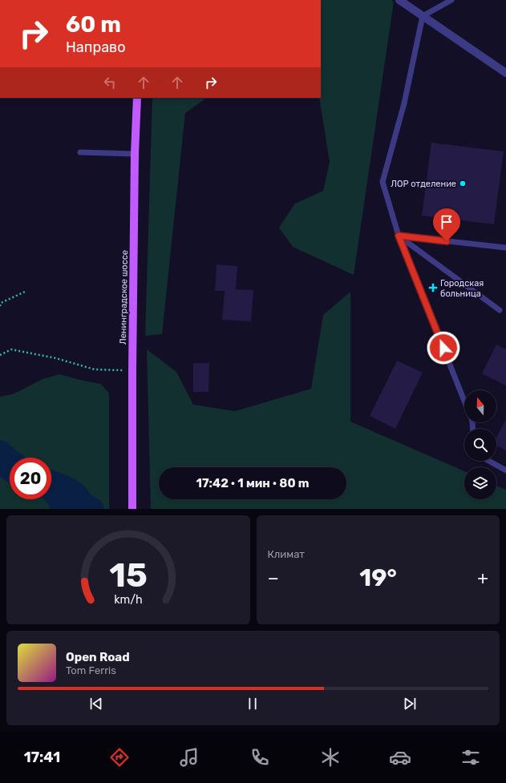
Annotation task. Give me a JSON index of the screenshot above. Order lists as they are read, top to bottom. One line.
{"streets":{"main road":["Ленинградское шоссе"]},"places":{"other":["ЛОР отделение"],"health":["Городская больница"]},"north":"top","page":{"turn":["60 m","Направо"],"limit":"20","trip":"17:42 · 1 мин · 80 m","tile":"Климат","heat":["−","19°","+"],"song":["Open Road","Tom Ferris"],"tabs":"17:41","gauge":["15","km/h"]}}
